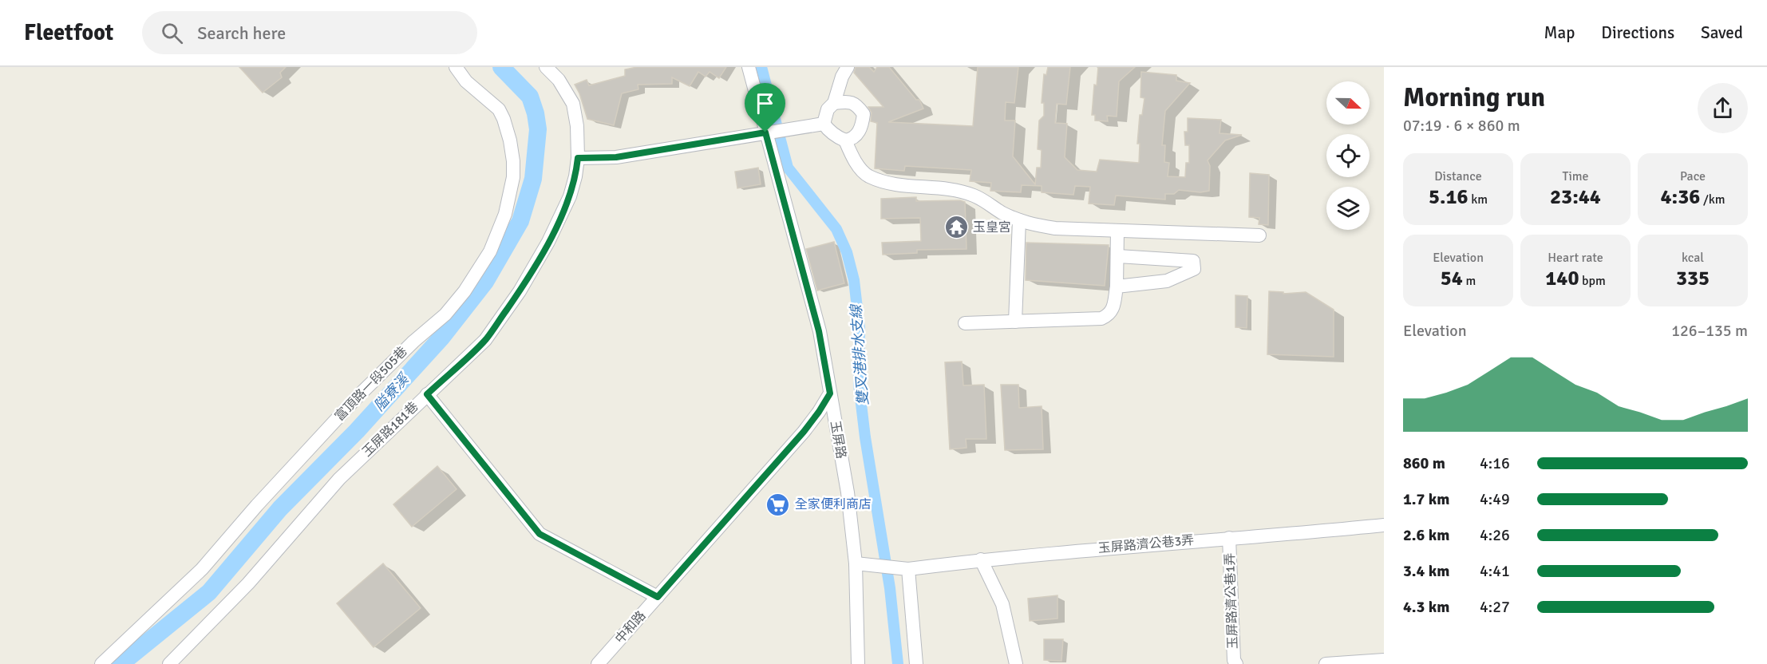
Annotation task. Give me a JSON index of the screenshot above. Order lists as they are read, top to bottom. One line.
{"streets":{"street":["富頂路一段505巷","玉屏路181巷","玉屏路","玉屏路濟公巷3弄","玉屏路濟公巷1弄","中和路"]},"crossings":[["玉屏路","中和路"],["玉屏路濟公巷3弄","玉屏路濟公巷1弄"]],"water":["雙叉港排水支線","隘寮溪"],"places":{"temple":["玉皇宮"],"supermarket":["全家便利商店"]},"north":"right","page":{"header":"Fleetfoot","search":"Search here","nav":["Map","Directions","Saved"],"heading":["Morning run","07:19 · 6 × 860 m"],"stats":[["Distance","5.16 km"],["Time","23:44"],["Pace","4:36 /km"],["Elevation","54 m"],["Heart rate","140 bpm"],["kcal","335"]],"chart":["Elevation","126–135 m"],"list":[{"name":"860 m","note":"4:16"},{"name":"1.7 km","note":"4:49"},{"name":"2.6 km","note":"4:26"},{"name":"3.4 km","note":"4:41"},{"name":"4.3 km","note":"4:27"}]}}
